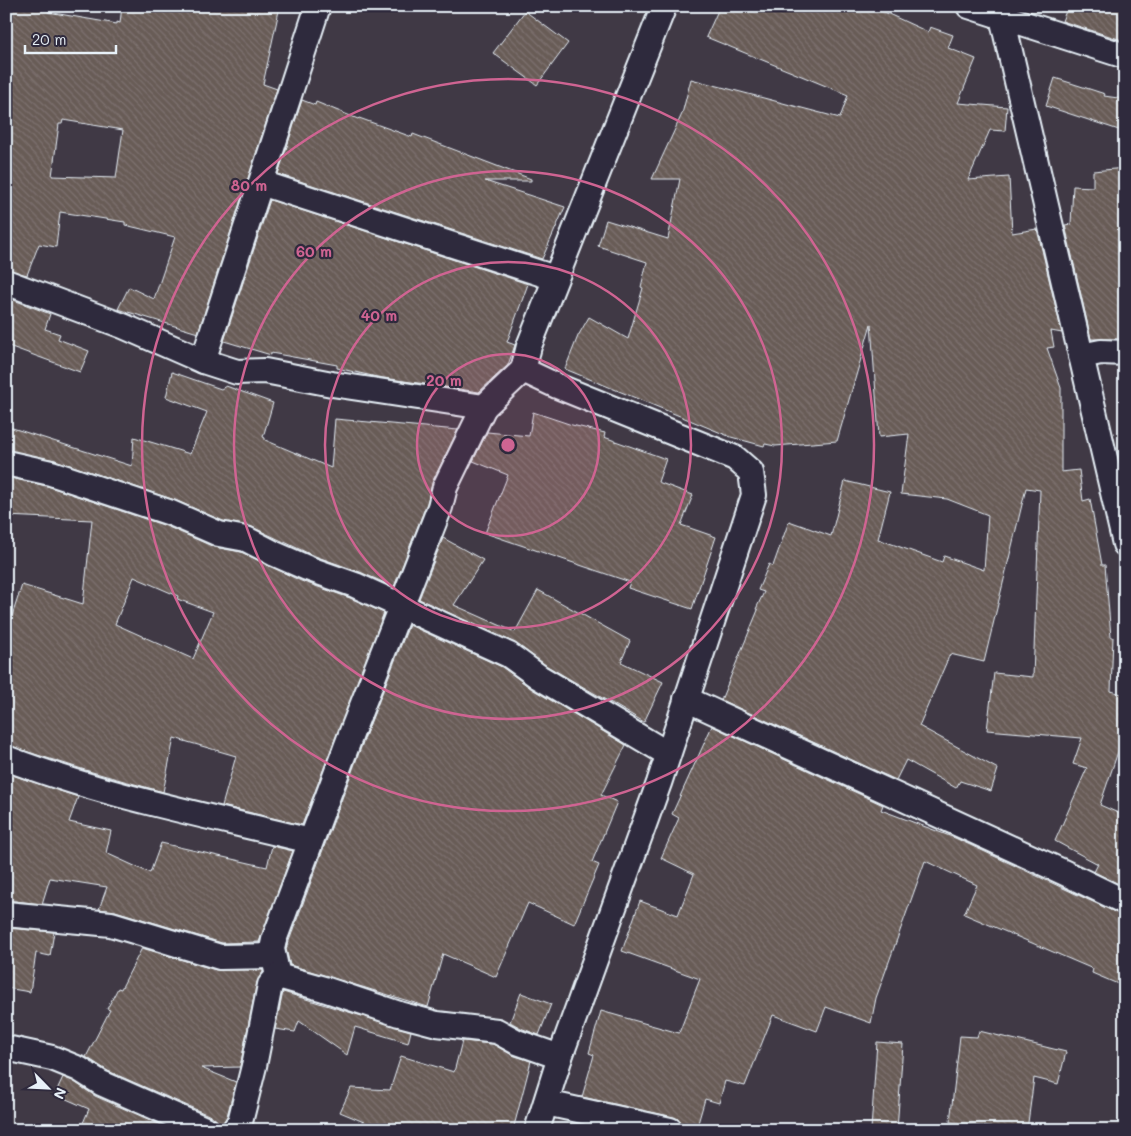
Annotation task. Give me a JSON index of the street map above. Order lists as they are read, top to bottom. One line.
{"scale_bar":"20 m","north":"bottom right","rings":["80 m","60 m","40 m","20 m"]}
